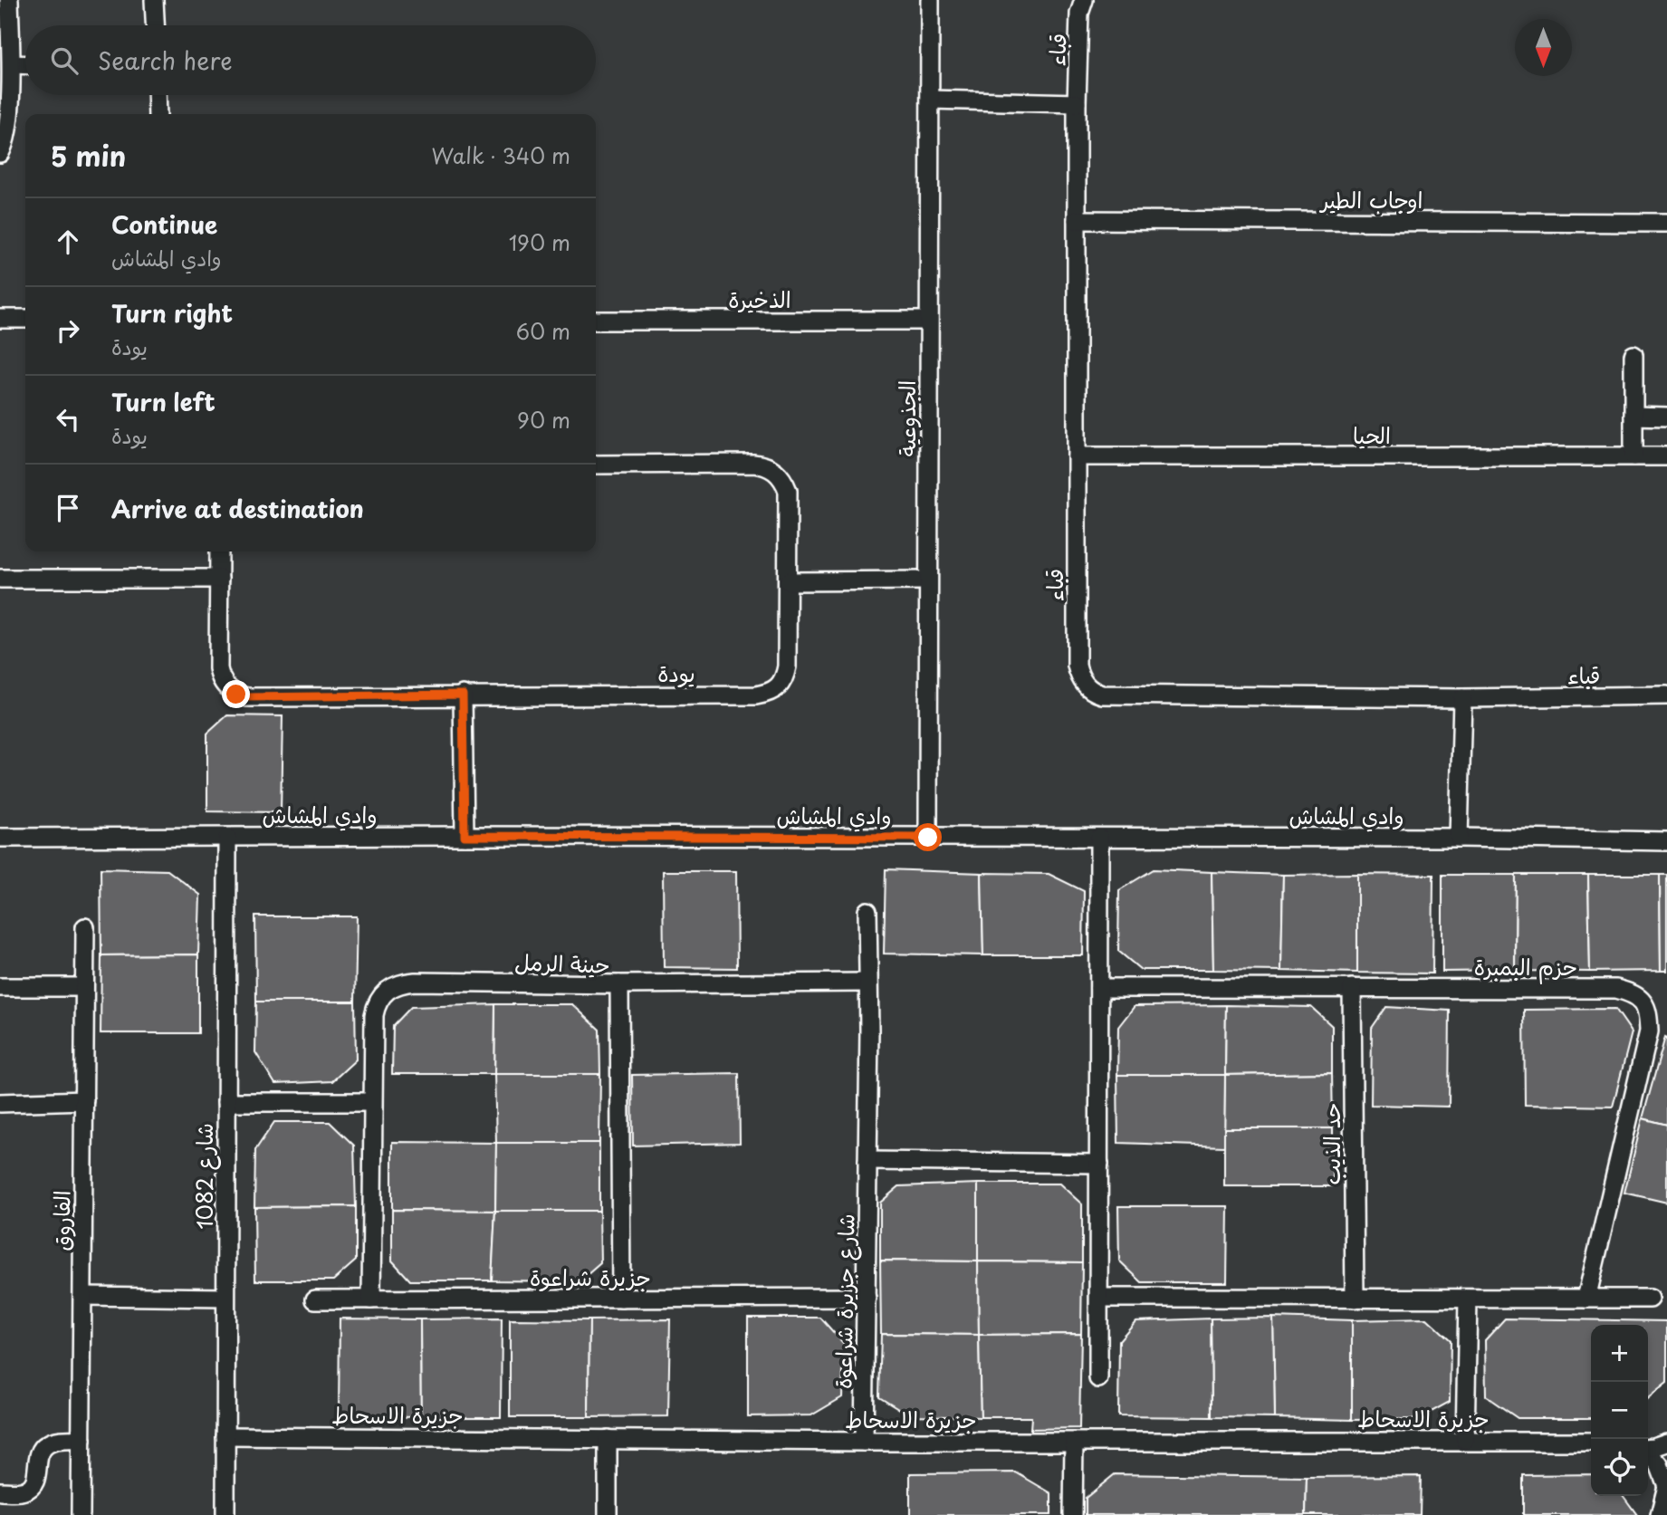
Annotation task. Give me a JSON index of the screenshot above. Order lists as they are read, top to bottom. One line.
{"streets":{"street":["قباء","اوجاب الطير","الذخيرة","الجذوعية","الحيا","يودة","وادي المشاش","حينة الرمل","حزم البمبرة","حد الذيب","شارع 1082","الفاروق","جزيرة شراعوة","شارع جزيرة شراعوة","جزيرة الاسحاط"]},"crossings":[["قباء","اوجاب الطير"],["قباء","الحيا"],["الذخيرة","الجذوعية"],["الجذوعية","وادي المشاش"],["وادي المشاش","شارع 1082"],["حينة الرمل","جزيرة شراعوة"],["حزم البمبرة","حد الذيب"],["شارع 1082","جزيرة الاسحاط"],["جزيرة شراعوة","شارع جزيرة شراعوة"],["شارع جزيرة شراعوة","جزيرة الاسحاط"]],"north":"bottom","page":{"search":"Search here","heading":["5 min","Walk · 340 m"],"list":[["Continue","وادي المشاش","190 m"],["Turn right","يودة","60 m"],["Turn left","يودة","90 m"],"Arrive at destination"],"map_buttons":["+","−"]}}
